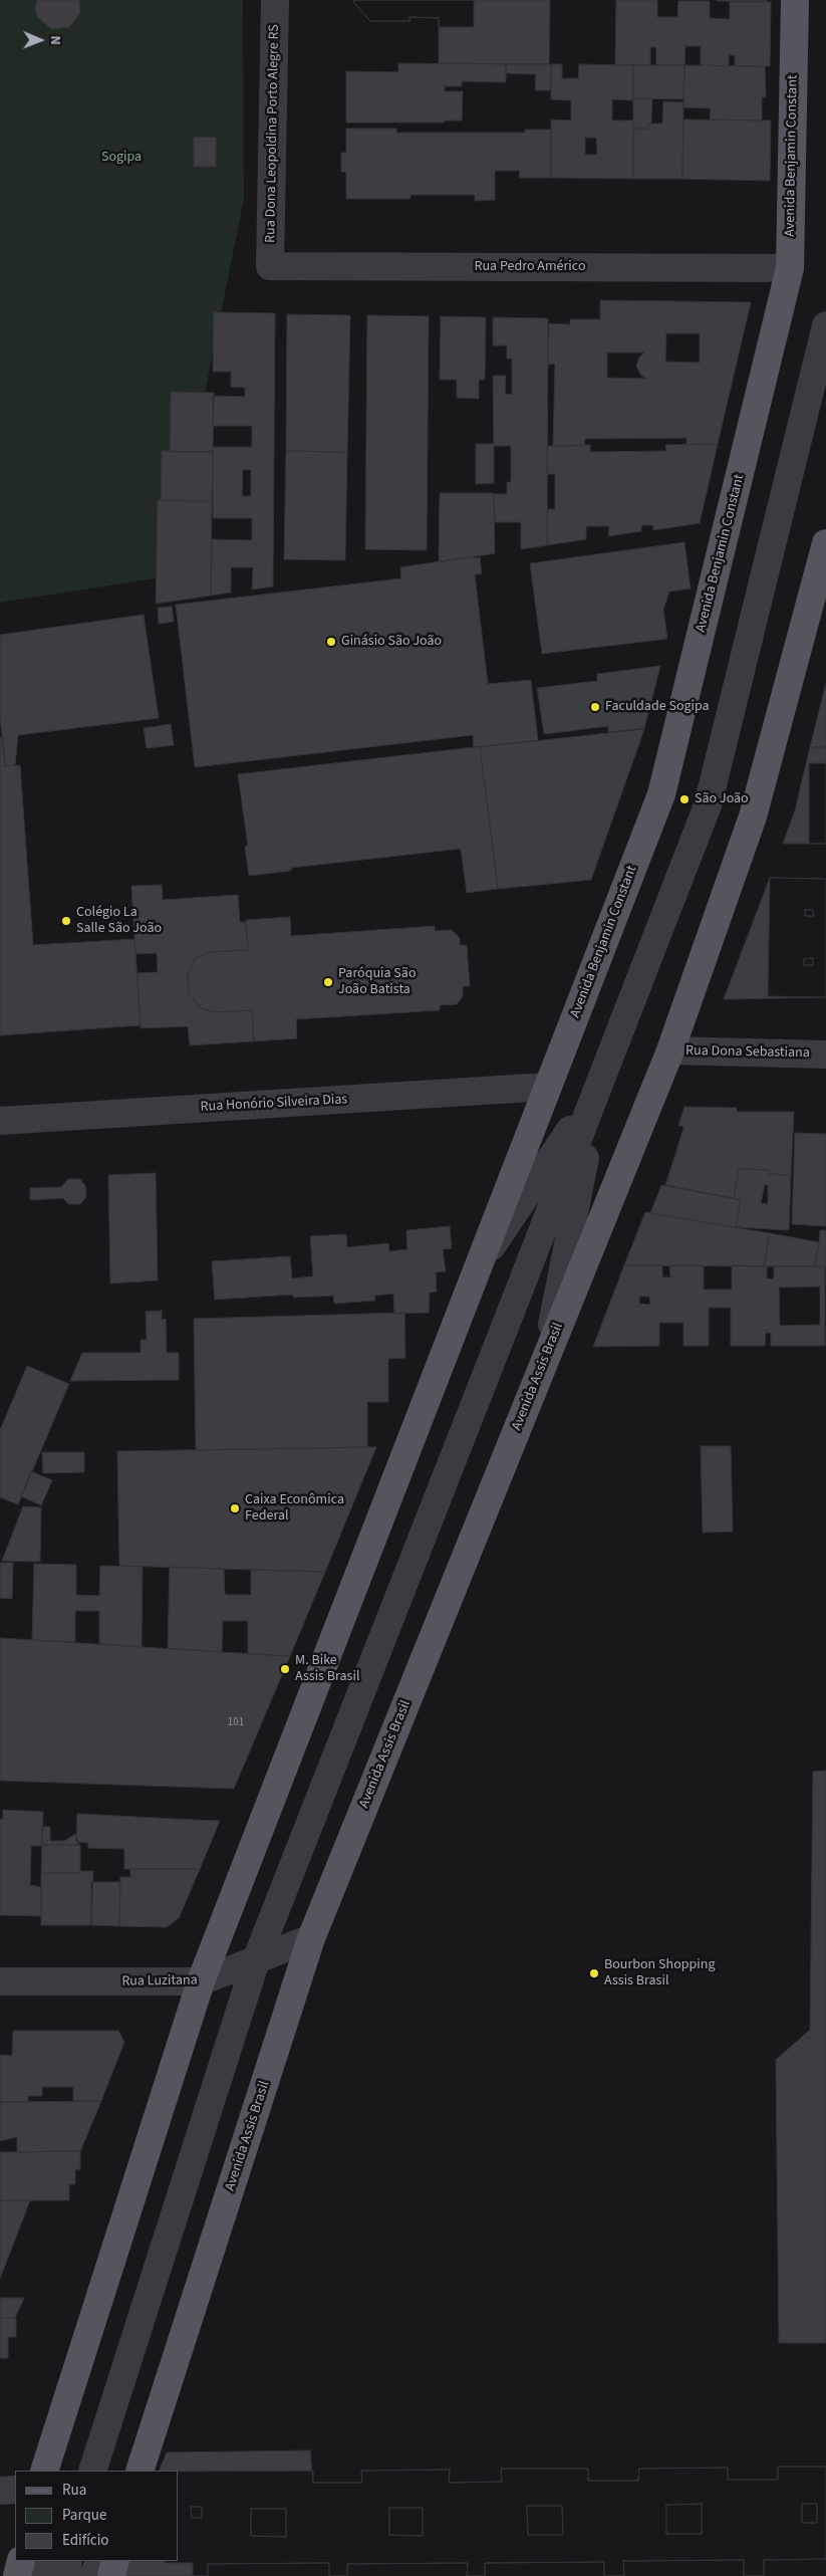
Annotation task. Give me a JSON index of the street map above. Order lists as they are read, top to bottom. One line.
{"streets":{"main road":["Avenida Benjamin Constant","Avenida Assis Brasil"],"street":["Rua Dona Leopoldina Porto Alegre RS","Rua Pedro Américo","Rua Dona Sebastiana","Rua Honório Silveira Dias","Rua Luzitana"]},"crossings":[["Rua Dona Leopoldina Porto Alegre RS","Rua Pedro Américo"],["Avenida Benjamin Constant","Rua Pedro Américo"],["Avenida Benjamin Constant","Rua Honório Silveira Dias"],["Rua Dona Sebastiana","Avenida Assis Brasil"],["Avenida Assis Brasil","Rua Luzitana"]],"parks":["Sogipa"],"places":["Ginásio São João","Faculdade Sogipa","São João","Colégio La Salle São João","Paróquia São João Batista","Caixa Econômica Federal","M. Bike Assis Brasil","Bourbon Shopping Assis Brasil"],"house_numbers":["101"],"legend":["Rua","Parque","Edifício"],"north":"right"}
